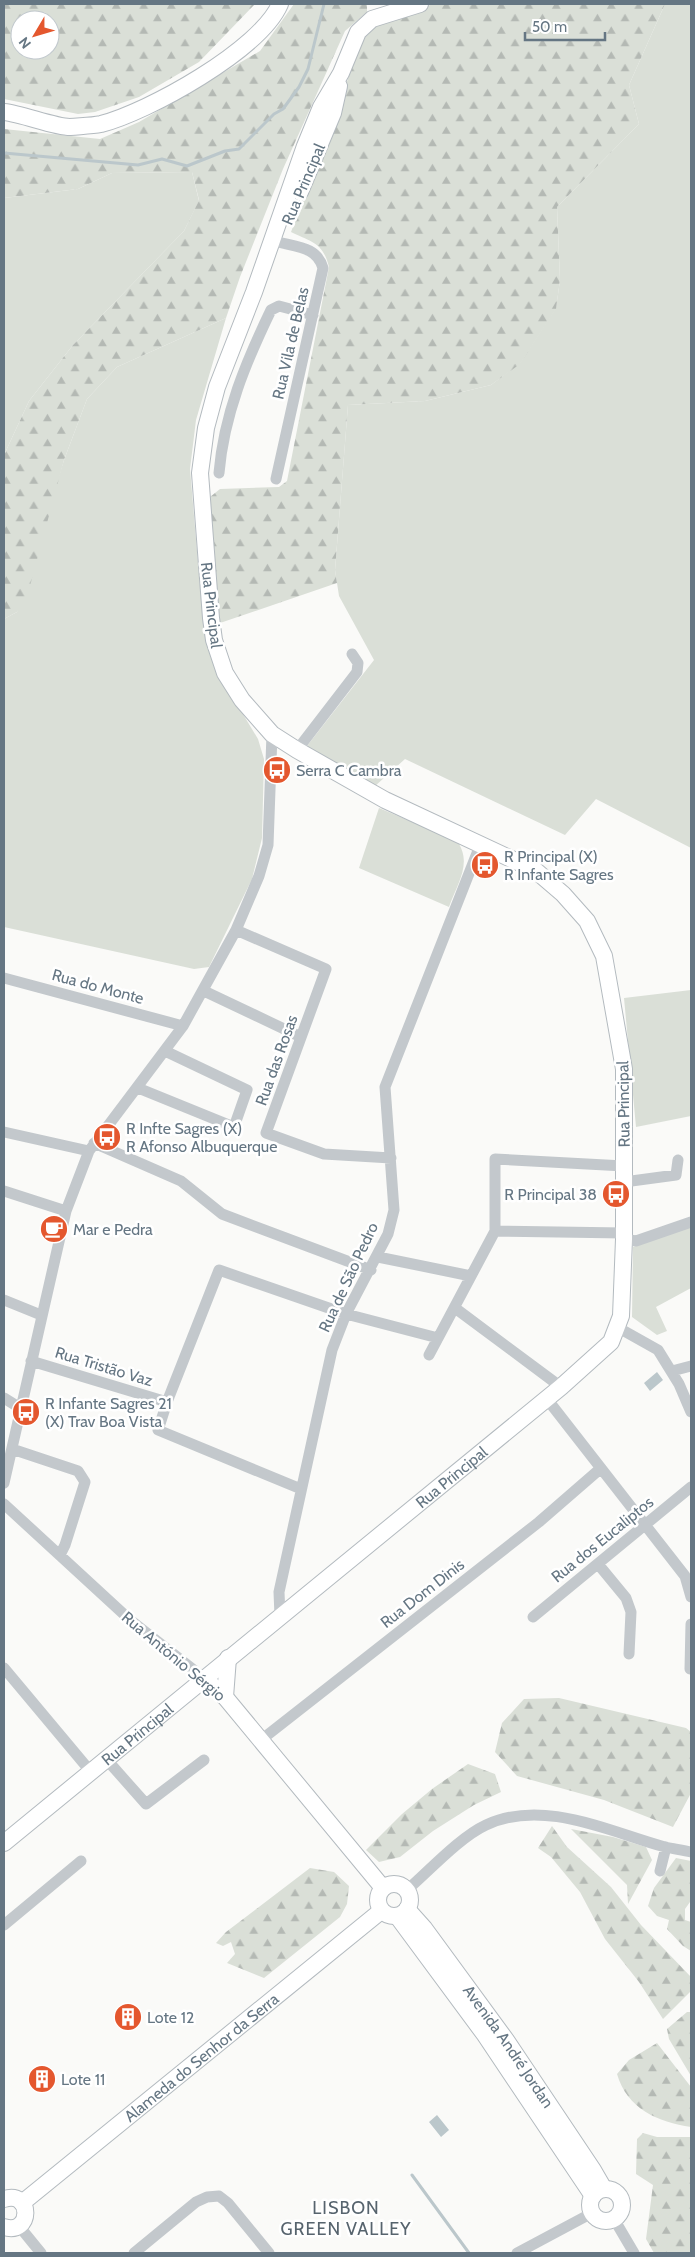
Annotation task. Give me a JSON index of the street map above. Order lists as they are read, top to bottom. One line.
{"streets":{"street":["Rua Principal","Rua Vila de Belas","Rua do Monte","Rua das Rosas","Rua de São Pedro","Rua Tristão Vaz","Rua dos Eucaliptos","Rua Dom Dinis","Rua António Sérgio","Avenida André Jordan","Alameda do Senhor da Serra"]},"crossings":[["Rua Principal","Rua Vila de Belas"],["Rua Principal","Rua de São Pedro"],["Rua Principal","Rua António Sérgio"],["Rua das Rosas","Rua de São Pedro"],["Rua Dom Dinis","Rua António Sérgio"],["Rua António Sérgio","Avenida André Jordan"],["Rua António Sérgio","Alameda do Senhor da Serra"],["Avenida André Jordan","Alameda do Senhor da Serra"]],"districts":["LISBON GREEN VALLEY"],"places":{"bus stop":["Serra C Cambra","R Principal (X) R Infante Sagres","R Infte Sagres (X) R Afonso Albuquerque","R Principal 38","R Infante Sagres 21 (X) Trav Boa Vista"],"cafe":["Mar e Pedra"],"building":["Lote 12","Lote 11"]},"scale_bar":"50 m","north":"bottom left"}
